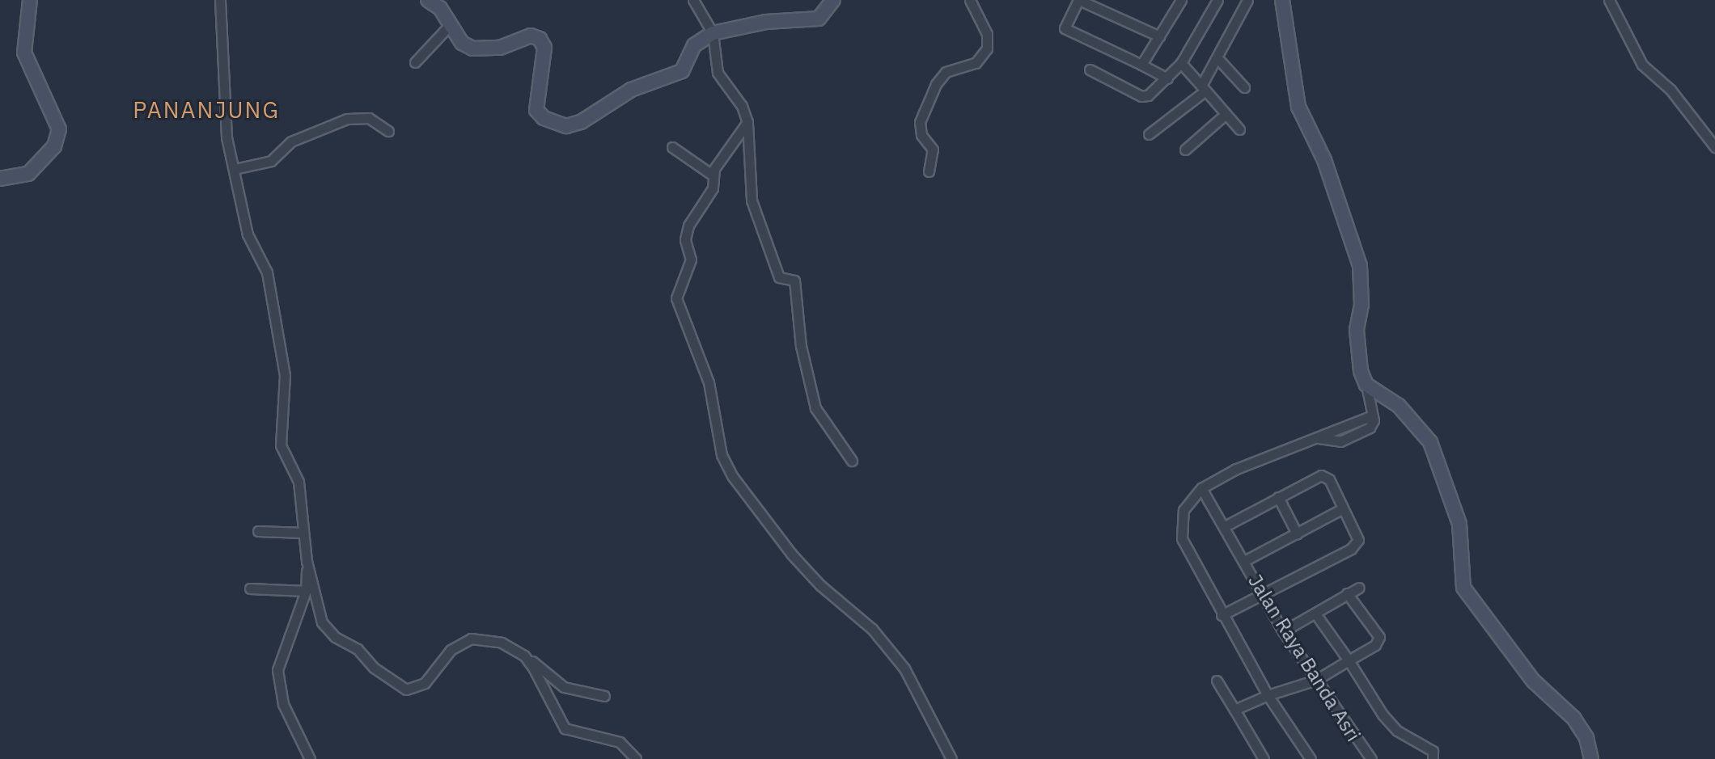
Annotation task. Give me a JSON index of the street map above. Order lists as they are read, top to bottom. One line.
{"streets":{"street":["Jalan Raya Banda Asri"]},"districts":["PANANJUNG"]}
